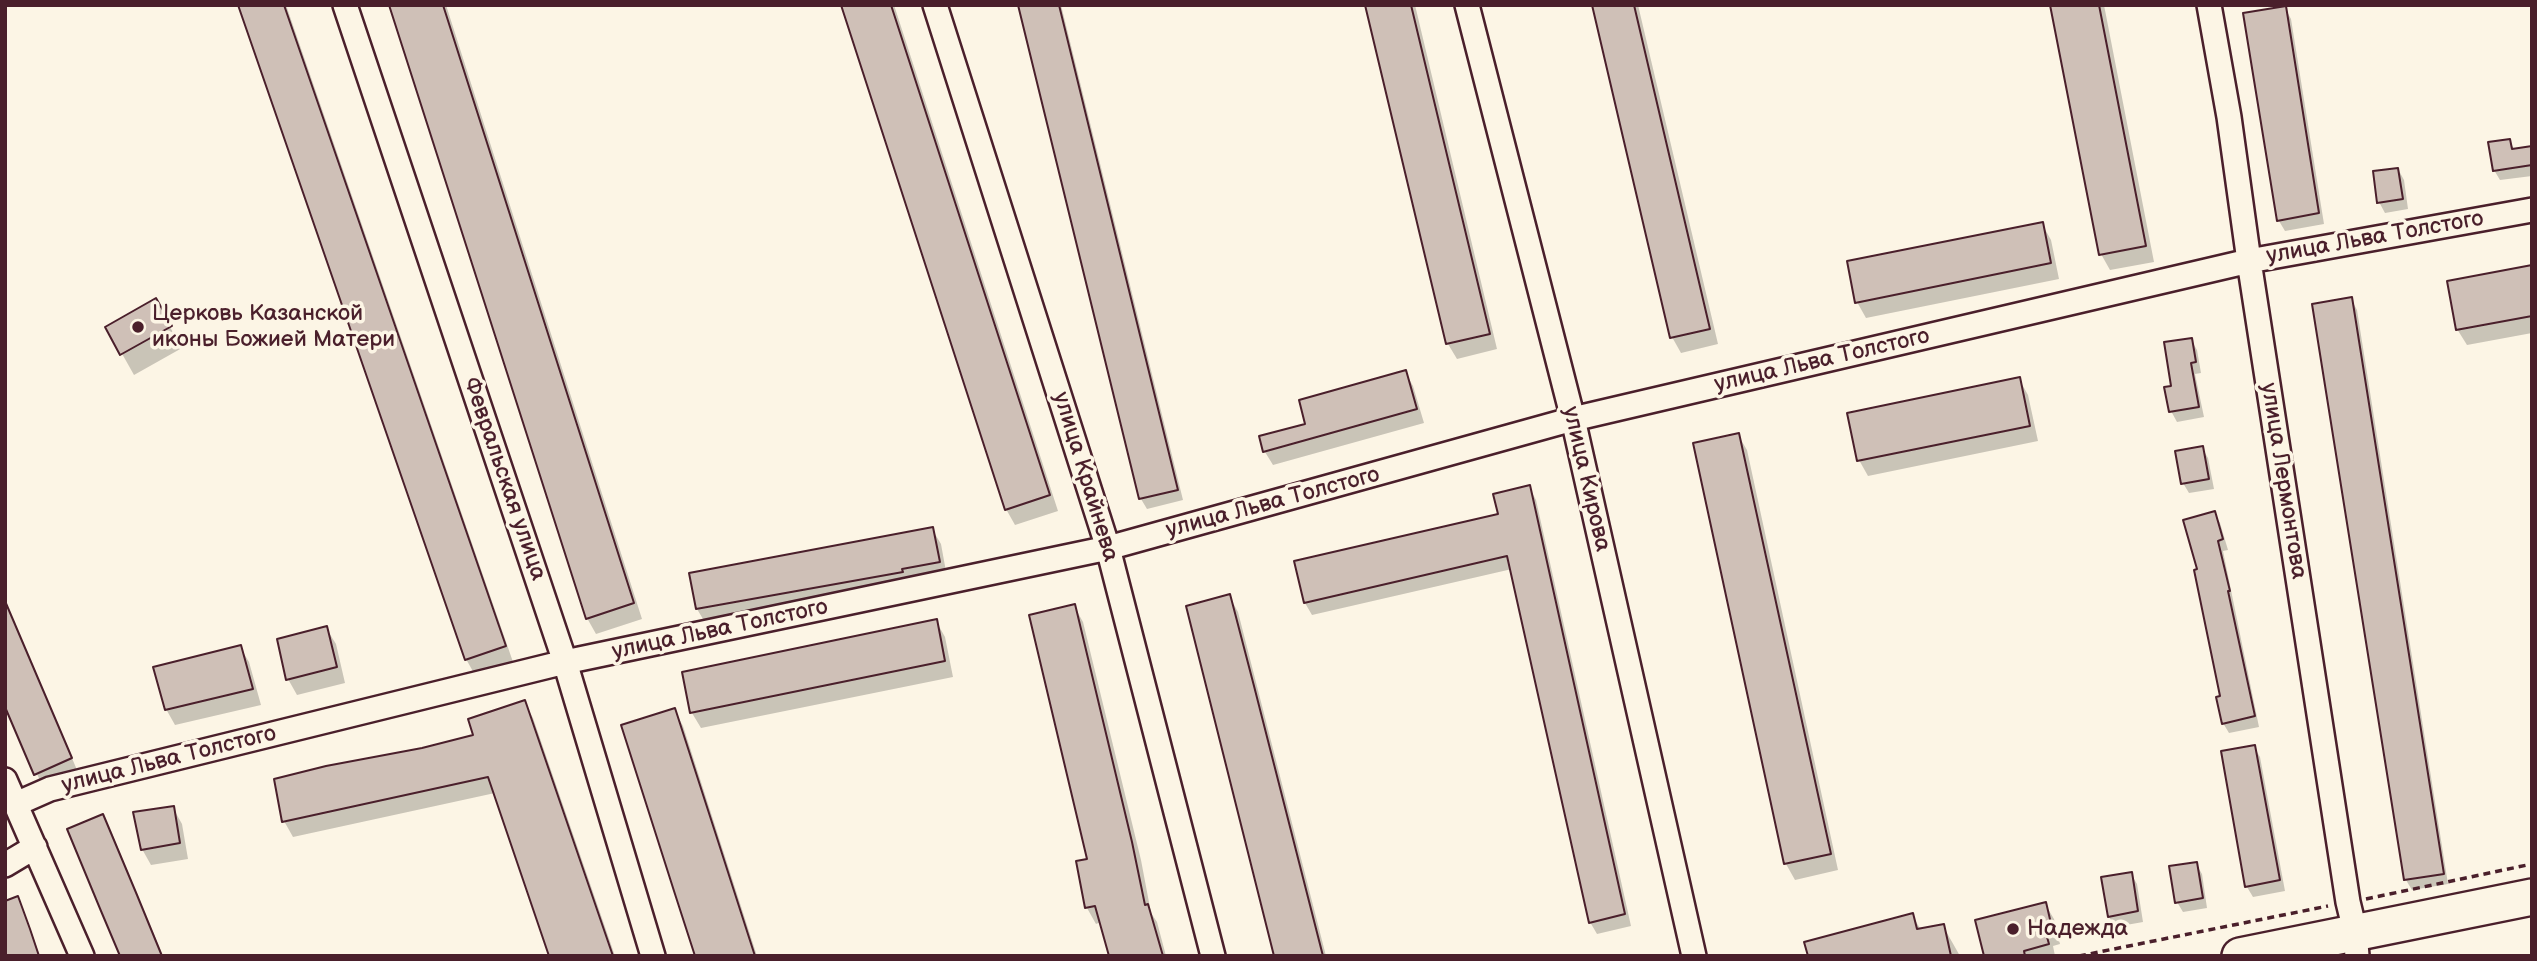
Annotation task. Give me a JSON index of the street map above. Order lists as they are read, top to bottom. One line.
{"streets":{"street":["улица Льва Толстого","улица Крайнева","Февральская улица","улица Кирова","улица Лермонтова"]},"crossings":[["улица Льва Толстого","улица Крайнева"],["улица Льва Толстого","Февральская улица"],["улица Льва Толстого","улица Кирова"],["улица Льва Толстого","улица Лермонтова"]],"places":["Церковь Казанской иконы Божией Матери","Надежда"]}
